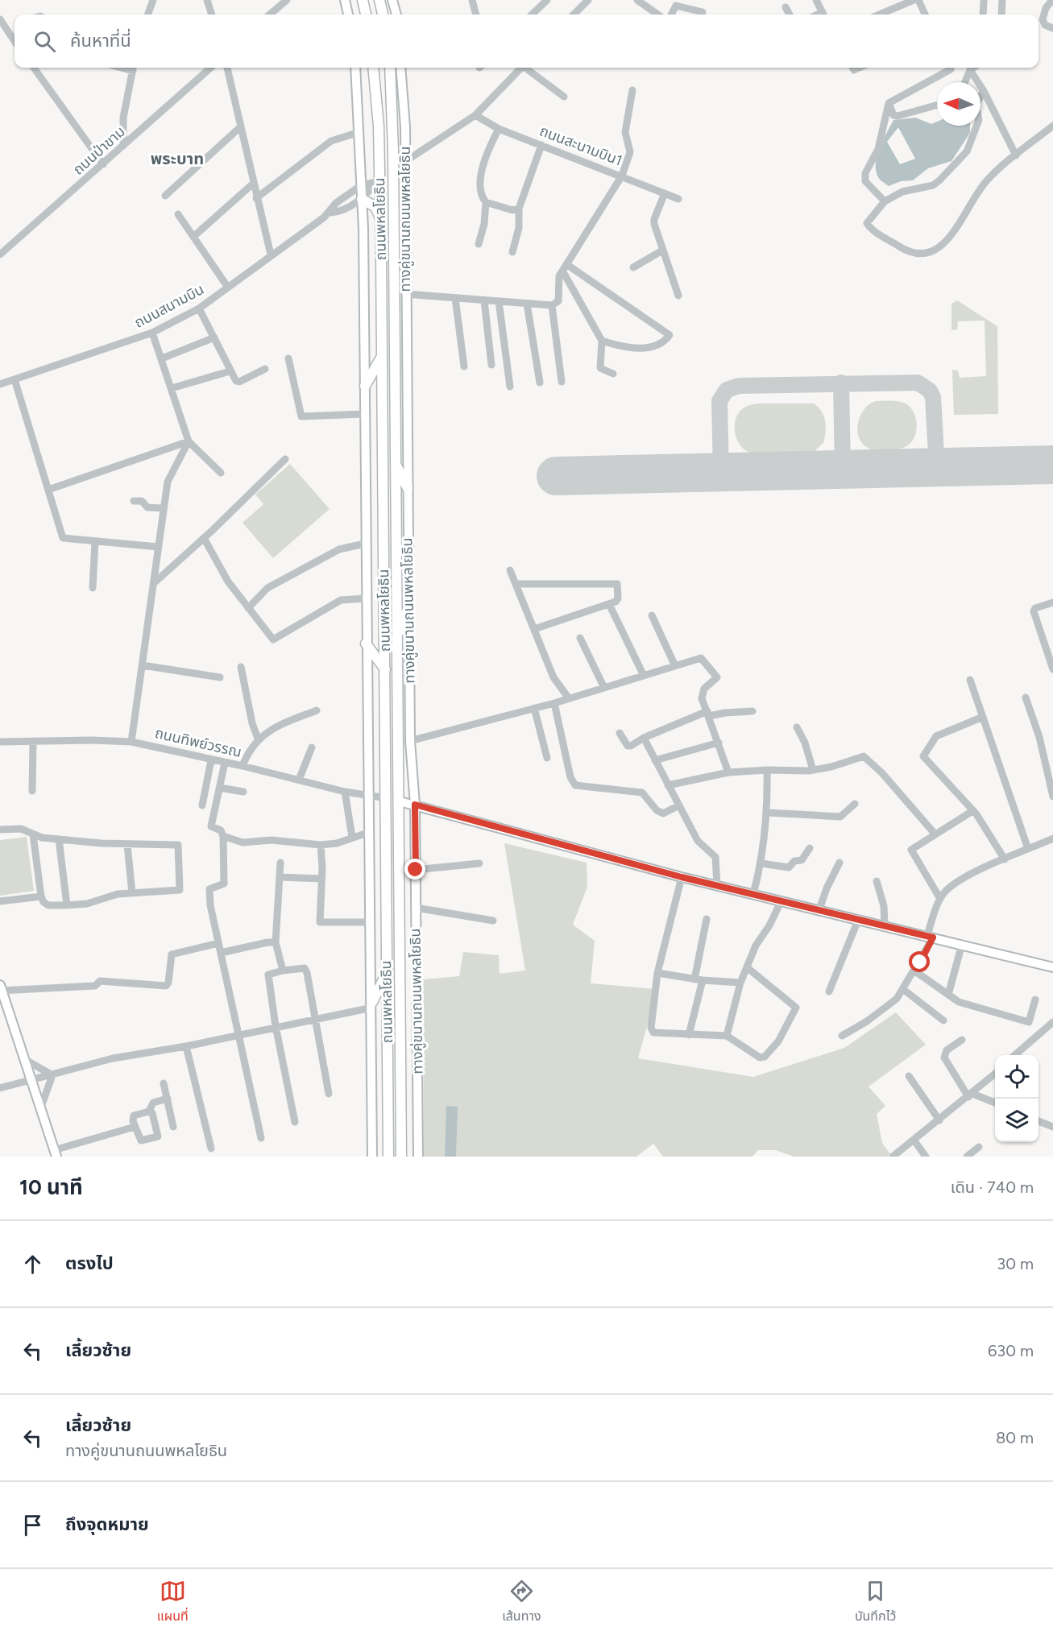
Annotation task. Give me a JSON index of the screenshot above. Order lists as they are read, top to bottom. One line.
{"streets":{"highway":["ถนนพหลโยธิน"],"main road":["ทางคู่ขนานถนนพหลโยธิน"],"street":["ถนนสะนามบิน1","ถนนป่าขาม","ถนนสนามบิน","ถนนทิพย์วรรณ"]},"crossings":[["ถนนพหลโยธิน","ถนนสนามบิน"],["ถนนพหลโยธิน","ถนนทิพย์วรรณ"]],"districts":["พระบาท"],"north":"left","page":{"search":"ค้นหาที่นี่","heading":["10 นาที","เดิน · 740 m"],"list":[["ตรงไป","30 m"],["เลี้ยวซ้าย","630 m"],["เลี้ยวซ้าย","ทางคู่ขนานถนนพหลโยธิน","80 m"],"ถึงจุดหมาย"],"nav":["แผนที่","เส้นทาง","บันทึกไว้"]}}
